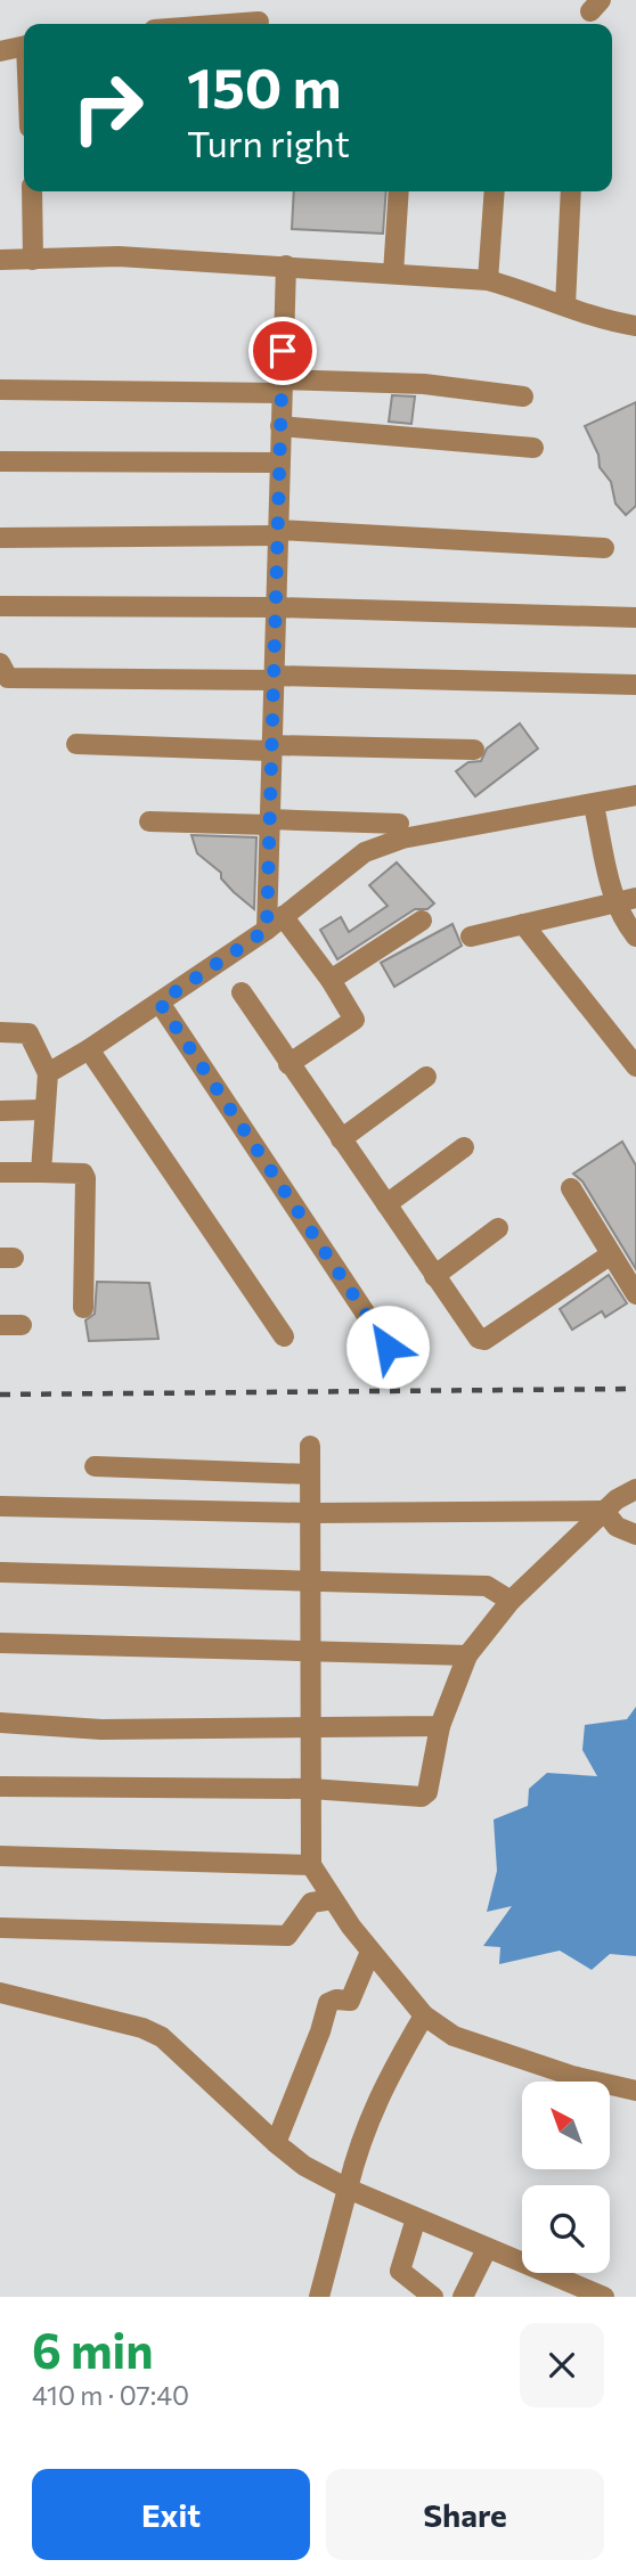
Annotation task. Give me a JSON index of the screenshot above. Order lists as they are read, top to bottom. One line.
{"north":"top left","page":{"turn":["150 m","Turn right"],"heading":["6 min","410 m · 07:40"],"buttons":["Exit","Share"]}}
